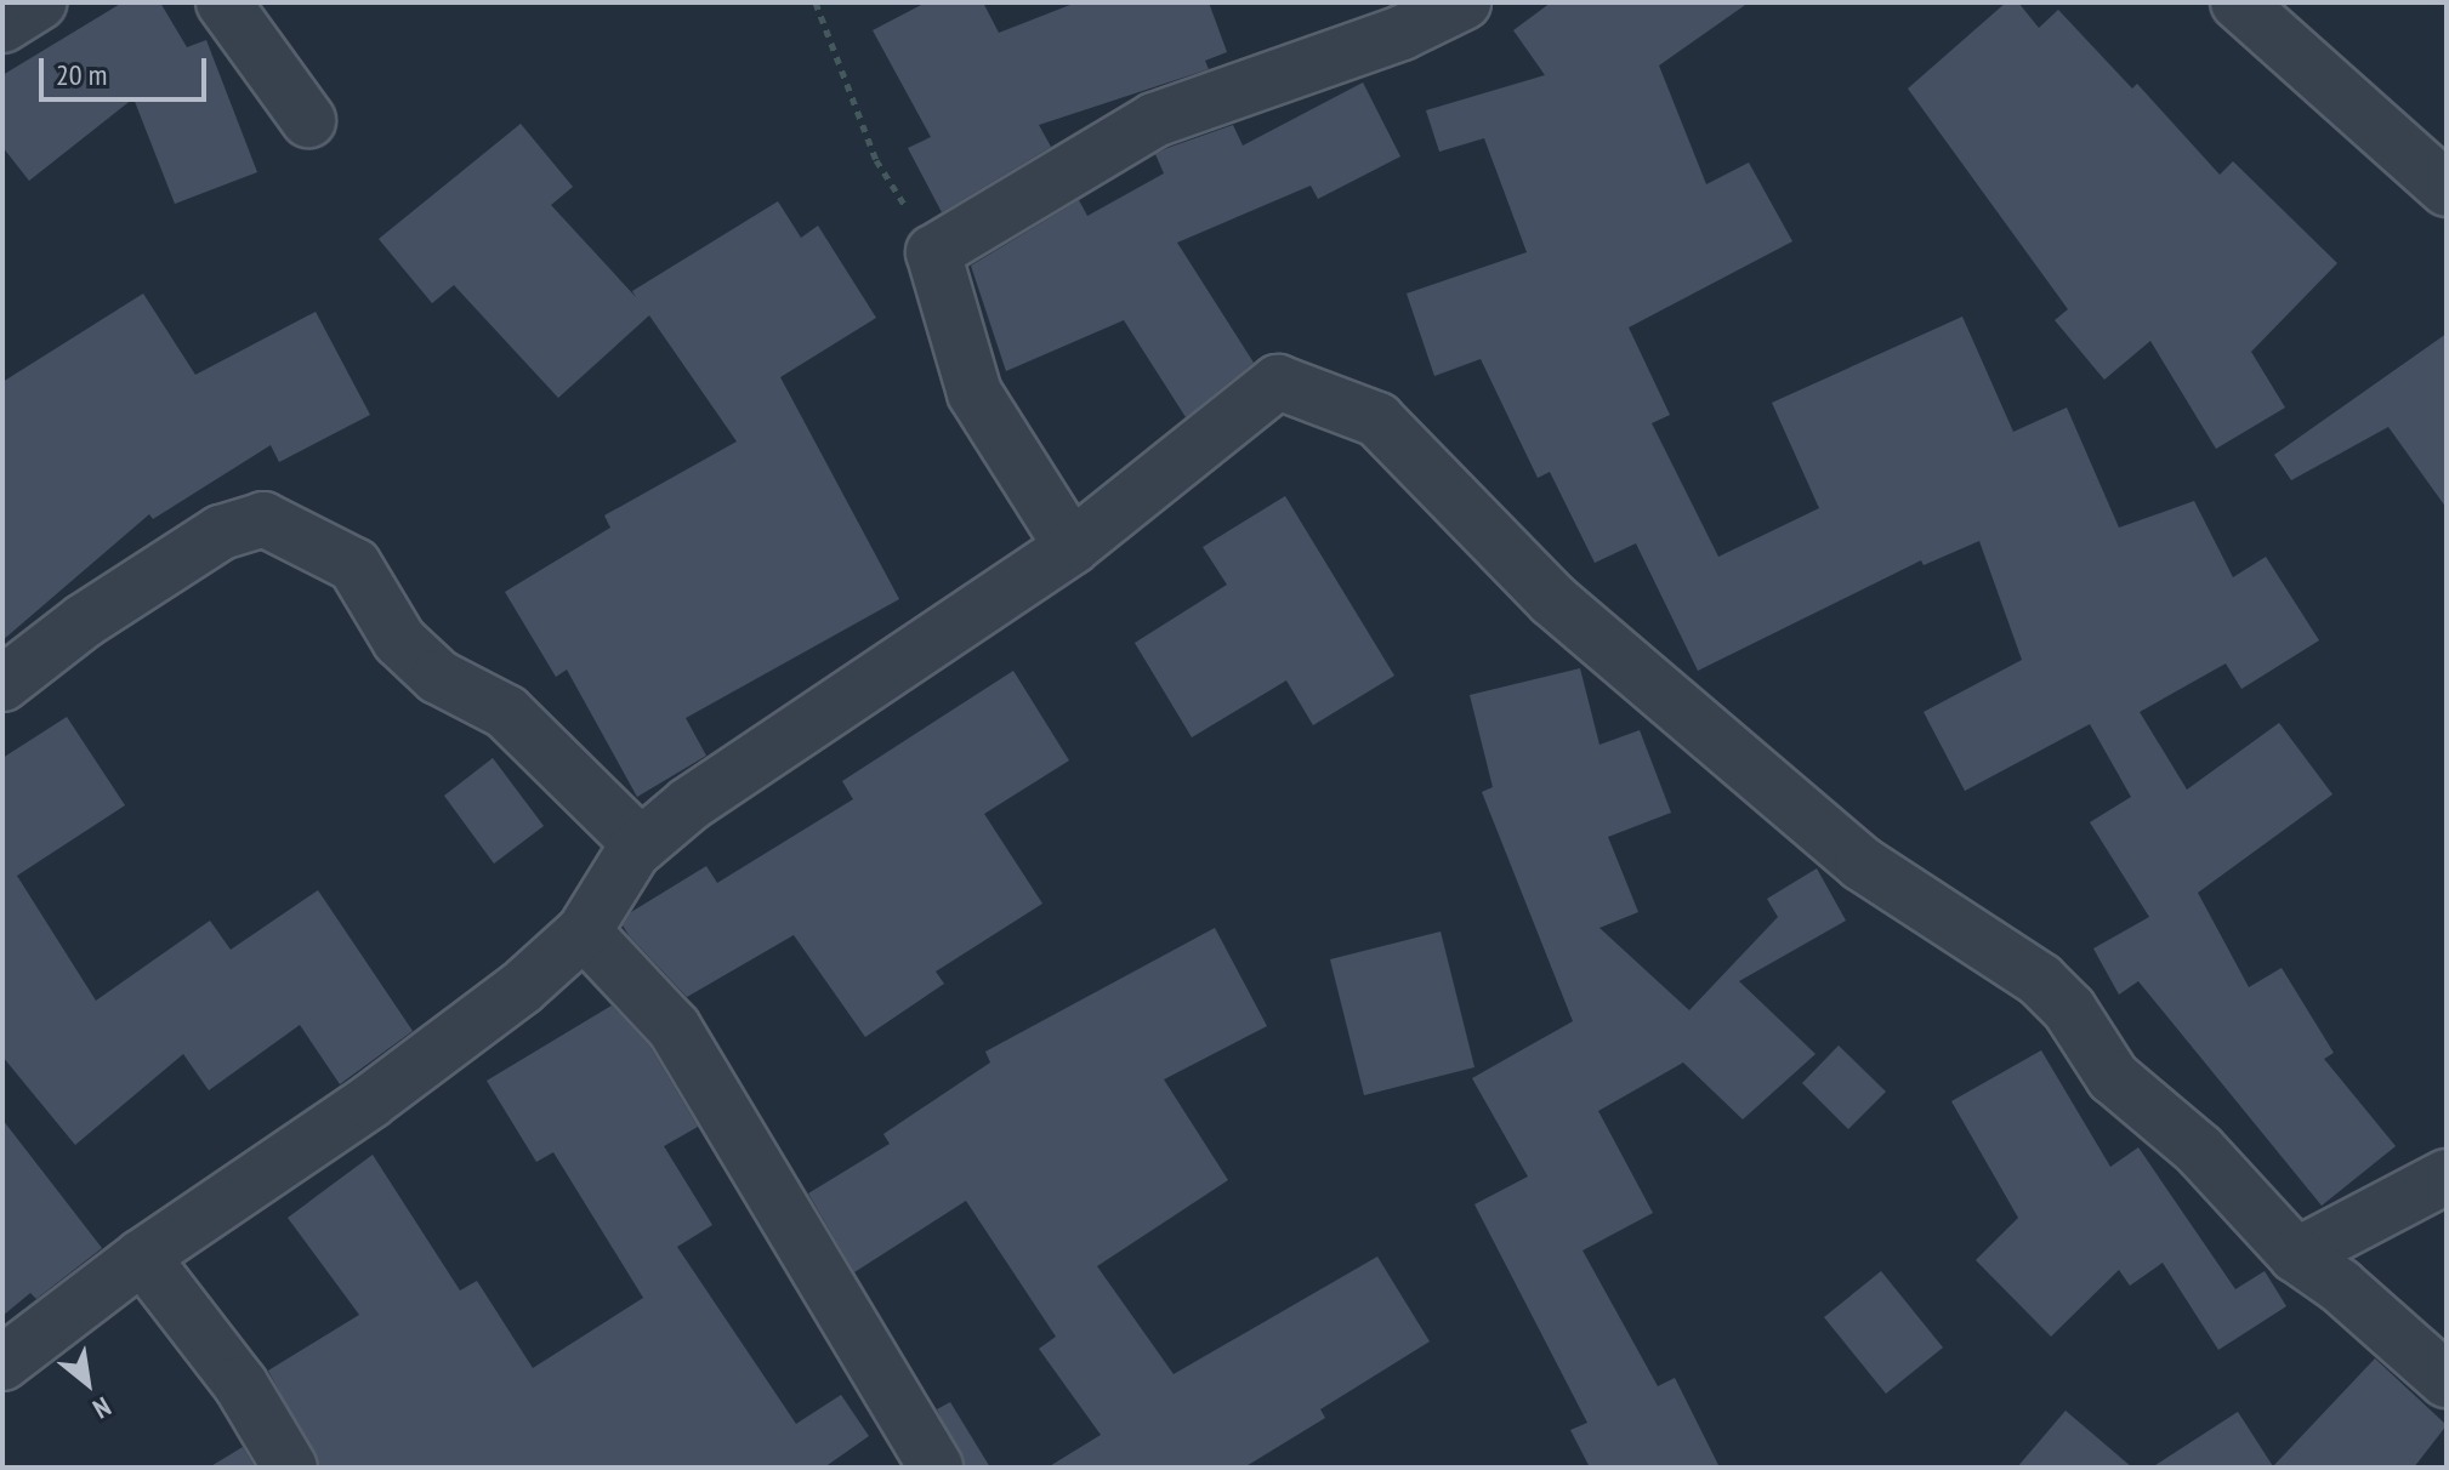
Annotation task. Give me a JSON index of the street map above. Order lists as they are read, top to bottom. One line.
{"scale_bar":"20 m","north":"bottom right"}
